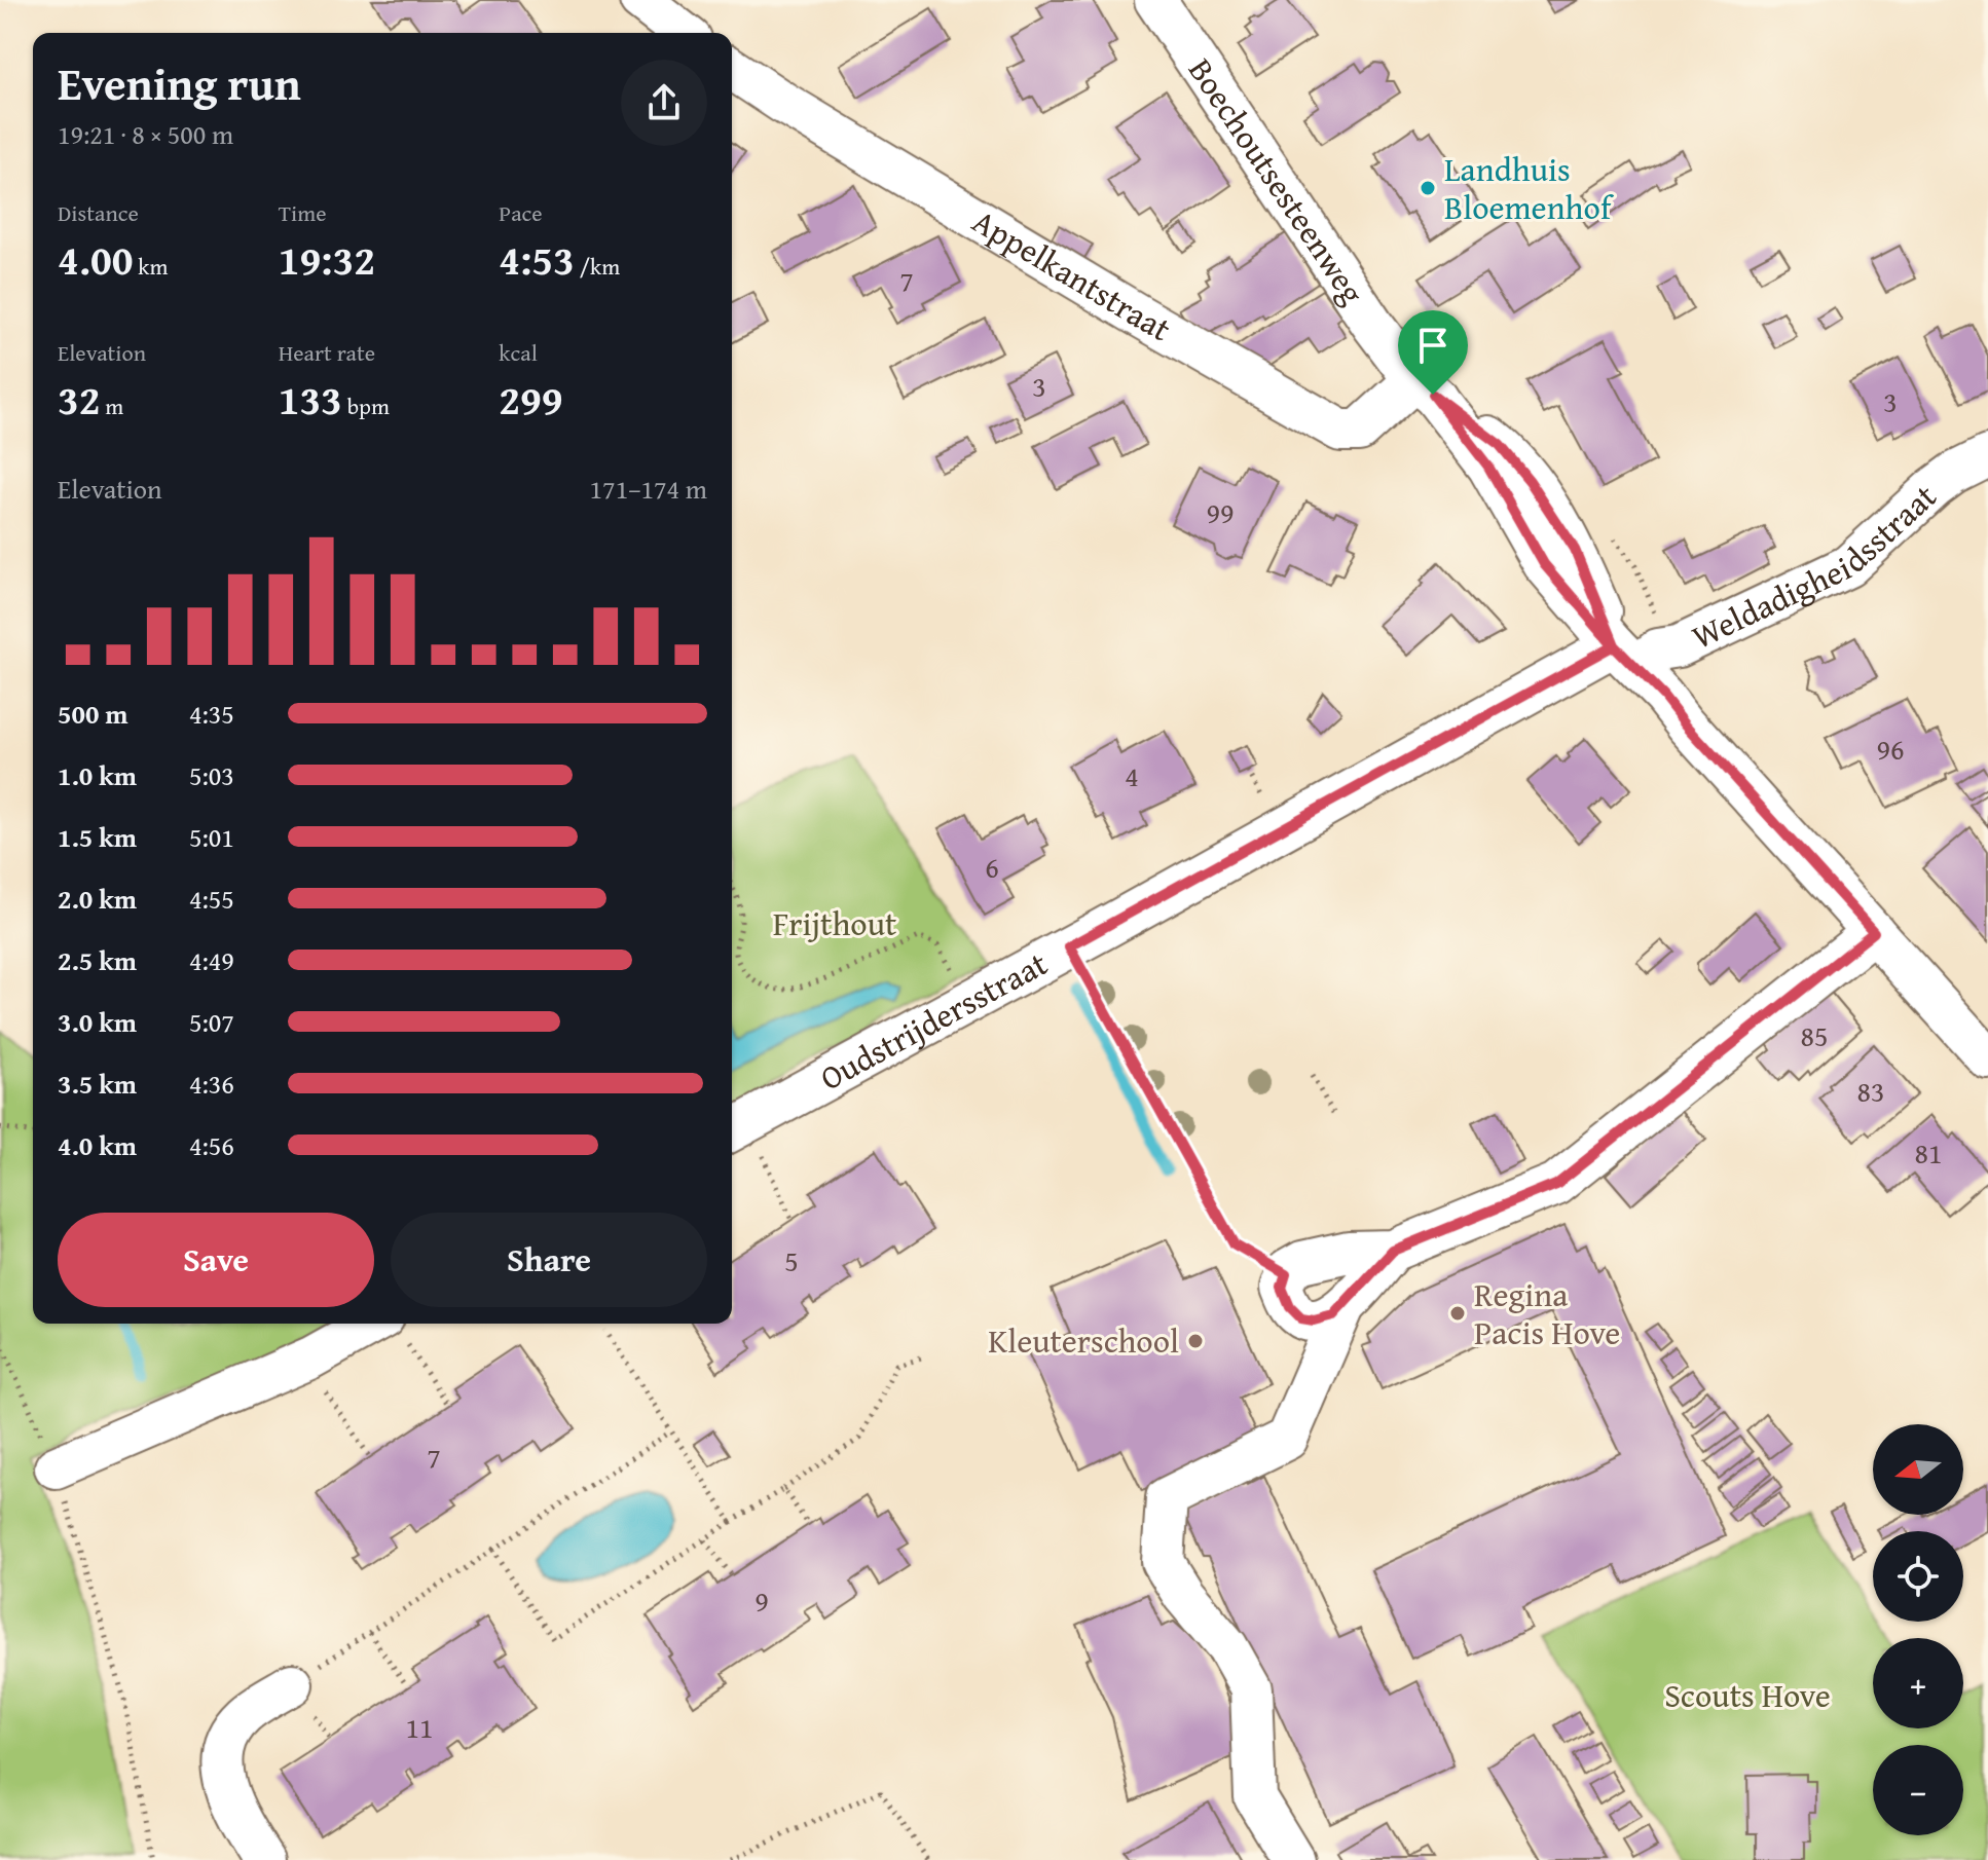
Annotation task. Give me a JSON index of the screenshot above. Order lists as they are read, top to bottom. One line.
{"streets":{"street":["Boechoutsesteenweg","Appelkantstraat","Weldadigheidsstraat","Oudstrijdersstraat"]},"crossings":[["Boechoutsesteenweg","Appelkantstraat"],["Boechoutsesteenweg","Weldadigheidsstraat"],["Boechoutsesteenweg","Oudstrijdersstraat"],["Weldadigheidsstraat","Oudstrijdersstraat"]],"parks":["Frijthout","Scouts Hove"],"places":["Landhuis Bloemenhof","Regina Pacis Hove","Kleuterschool"],"house_numbers":["7","3","3","99","96","4","6","85","83","81","5","7","9","11"],"north":"left","page":{"heading":["Evening run","19:21 · 8 × 500 m"],"stats":[["Distance","4.00 km"],["Time","19:32"],["Pace","4:53 /km"],["Elevation","32 m"],["Heart rate","133 bpm"],["kcal","299"]],"chart":["Elevation","171–174 m"],"list":[{"name":"500 m","note":"4:35"},{"name":"1.0 km","note":"5:03"},{"name":"1.5 km","note":"5:01"},{"name":"2.0 km","note":"4:55"},{"name":"2.5 km","note":"4:49"},{"name":"3.0 km","note":"5:07"},{"name":"3.5 km","note":"4:36"},{"name":"4.0 km","note":"4:56"}],"buttons":["Save","Share"],"map_buttons":["+","−"]}}
